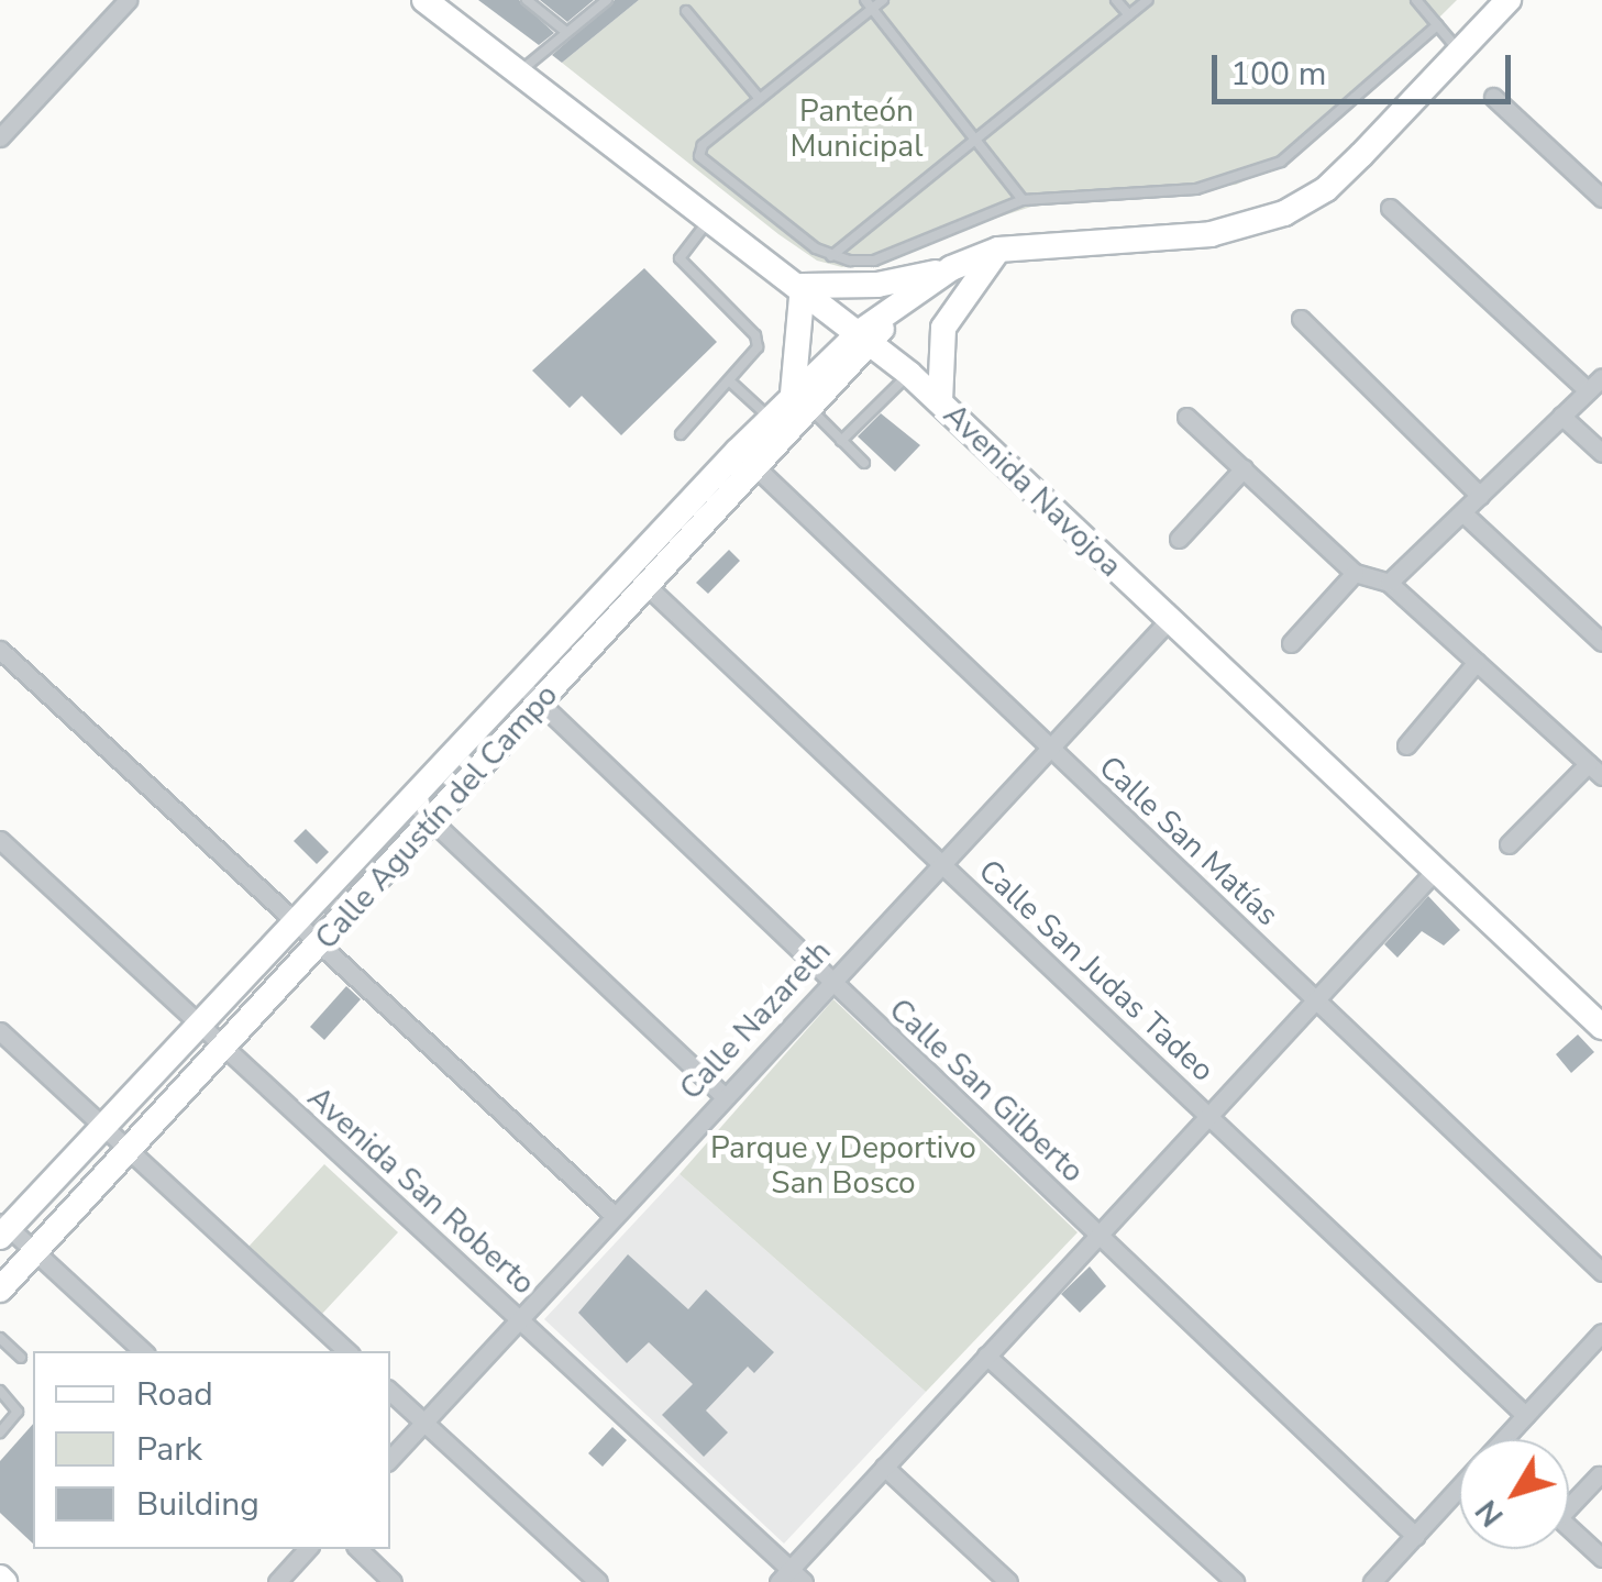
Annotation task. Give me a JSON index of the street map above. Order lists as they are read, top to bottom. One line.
{"streets":{"street":["Avenida Navojoa","Calle Agustín del Campo","Calle San Matías","Calle San Judas Tadeo","Calle Nazareth","Calle San Gilberto","Avenida San Roberto"]},"crossings":[["Avenida Navojoa","Calle Agustín del Campo"],["Avenida Navojoa","Calle Nazareth"],["Calle Agustín del Campo","Calle San Matías"],["Calle Agustín del Campo","Calle San Judas Tadeo"],["Calle Agustín del Campo","Calle San Gilberto"],["Calle Agustín del Campo","Avenida San Roberto"],["Calle San Matías","Calle Nazareth"],["Calle San Judas Tadeo","Calle Nazareth"],["Calle Nazareth","Calle San Gilberto"],["Calle Nazareth","Avenida San Roberto"]],"parks":["Panteón Municipal","Parque y Deportivo San Bosco"],"legend":["Road","Park","Building"],"scale_bar":"100 m","north":"bottom left"}
